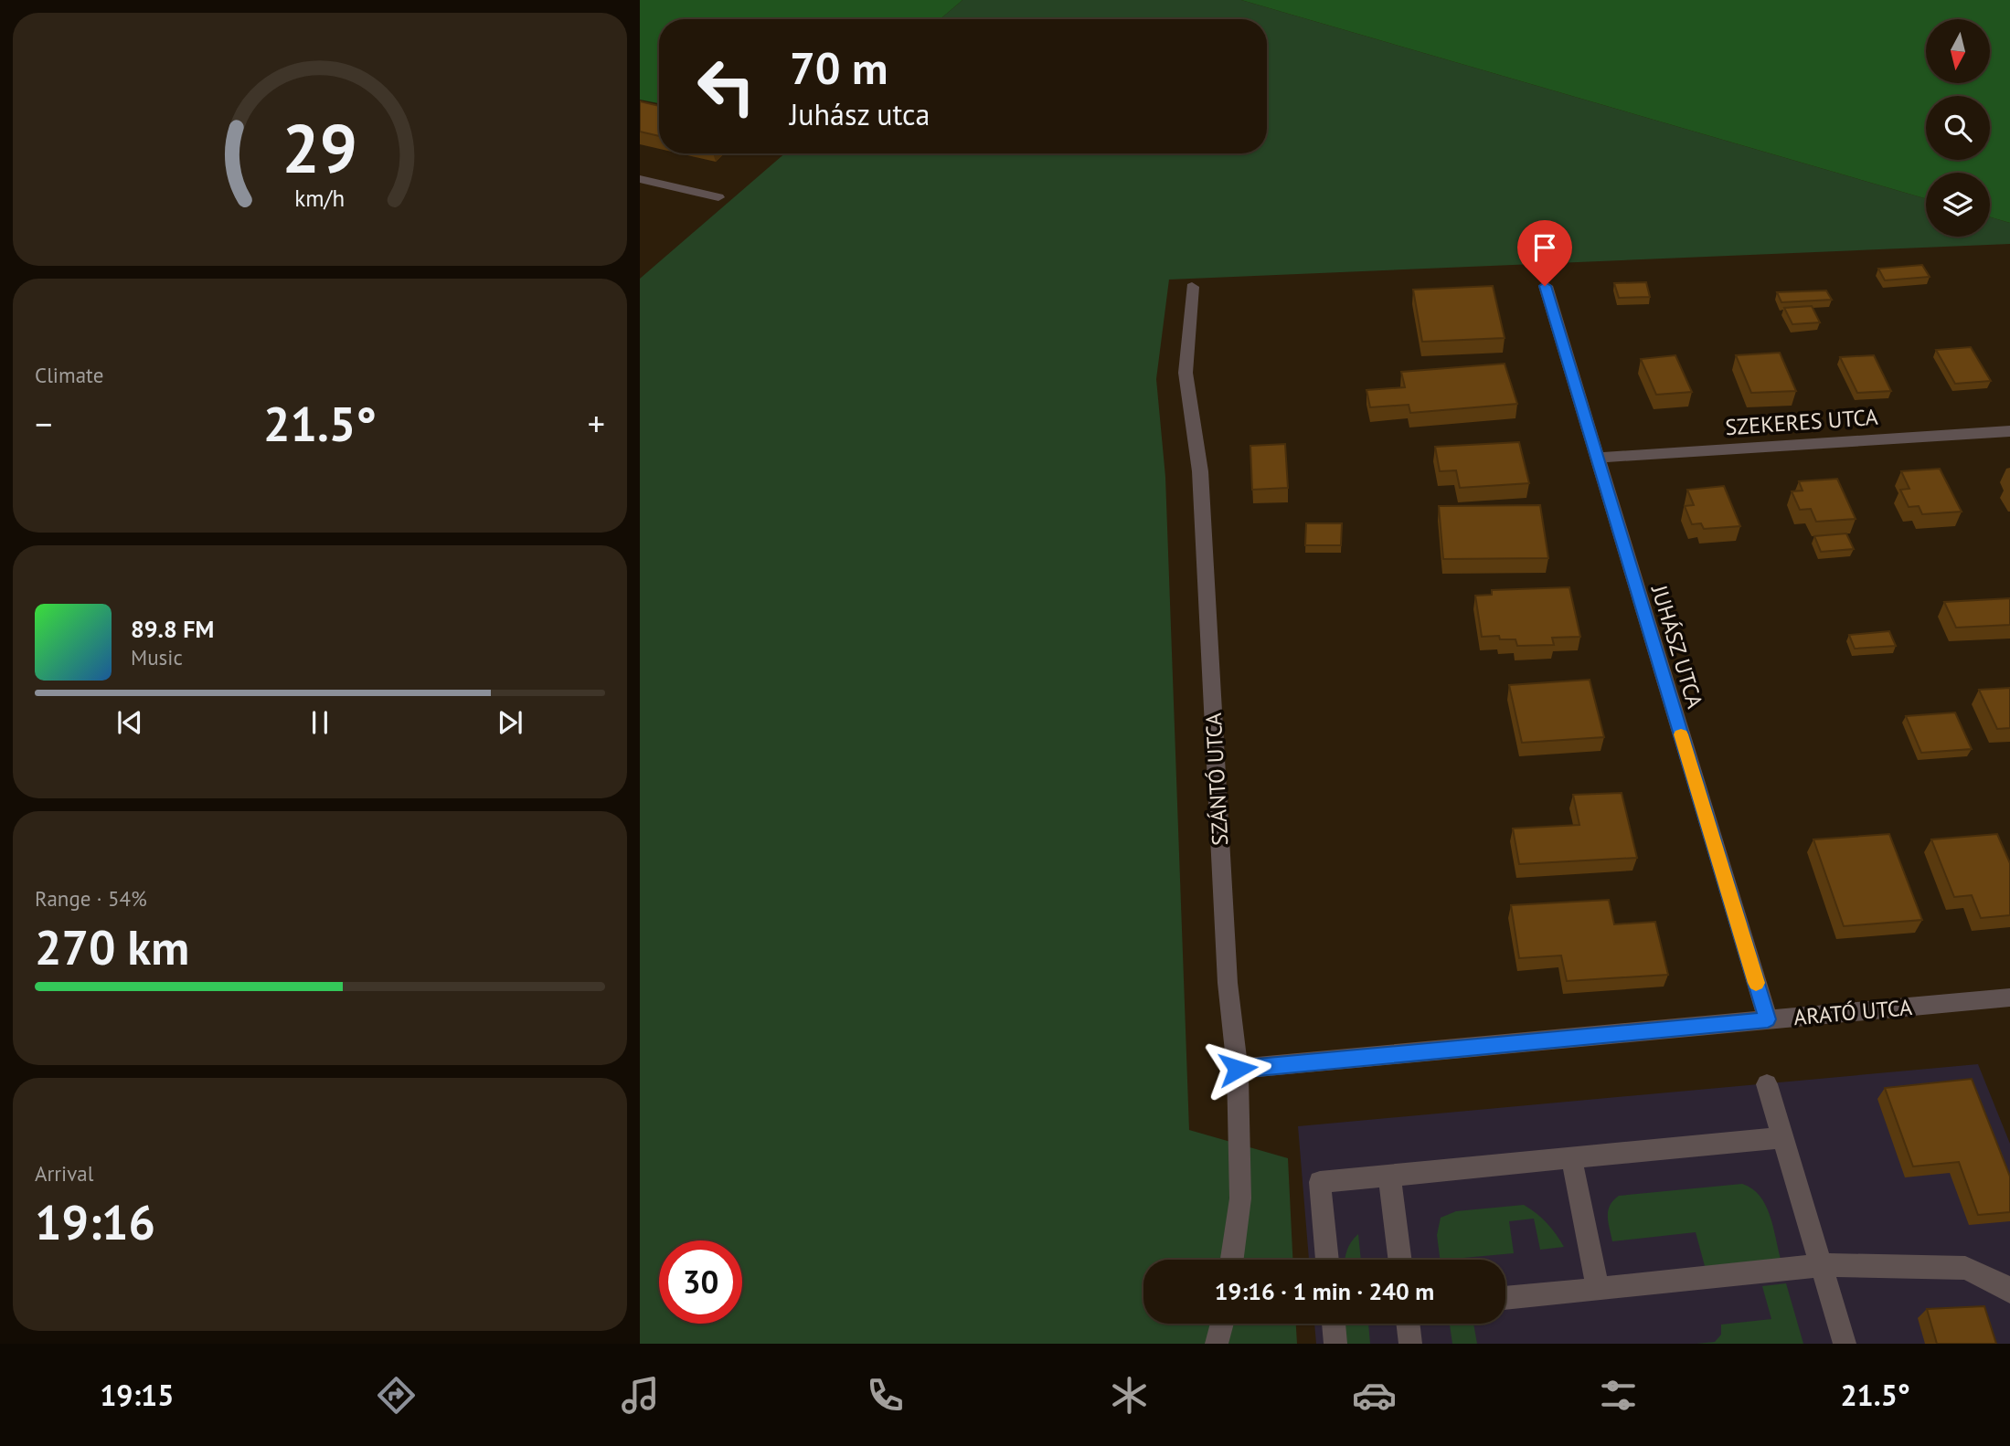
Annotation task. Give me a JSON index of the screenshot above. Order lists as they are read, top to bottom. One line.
{"streets":{"street":["SZEKERES UTCA","JUHÁSZ UTCA","SZÁNTÓ UTCA","ARATÓ UTCA"]},"crossings":[["SZEKERES UTCA","JUHÁSZ UTCA"],["JUHÁSZ UTCA","ARATÓ UTCA"],["SZÁNTÓ UTCA","ARATÓ UTCA"]],"north":"bottom","page":{"turn":["70 m","Juhász utca"],"tile":["Climate",["Range · 54%","270 km"],["Arrival","19:16"]],"heat":["−","21.5°","+"],"song":["89.8 FM","Music"],"limit":"30","trip":"19:16 · 1 min · 240 m","tabs":["19:15","21.5°"],"gauge":["29","km/h"]}}
